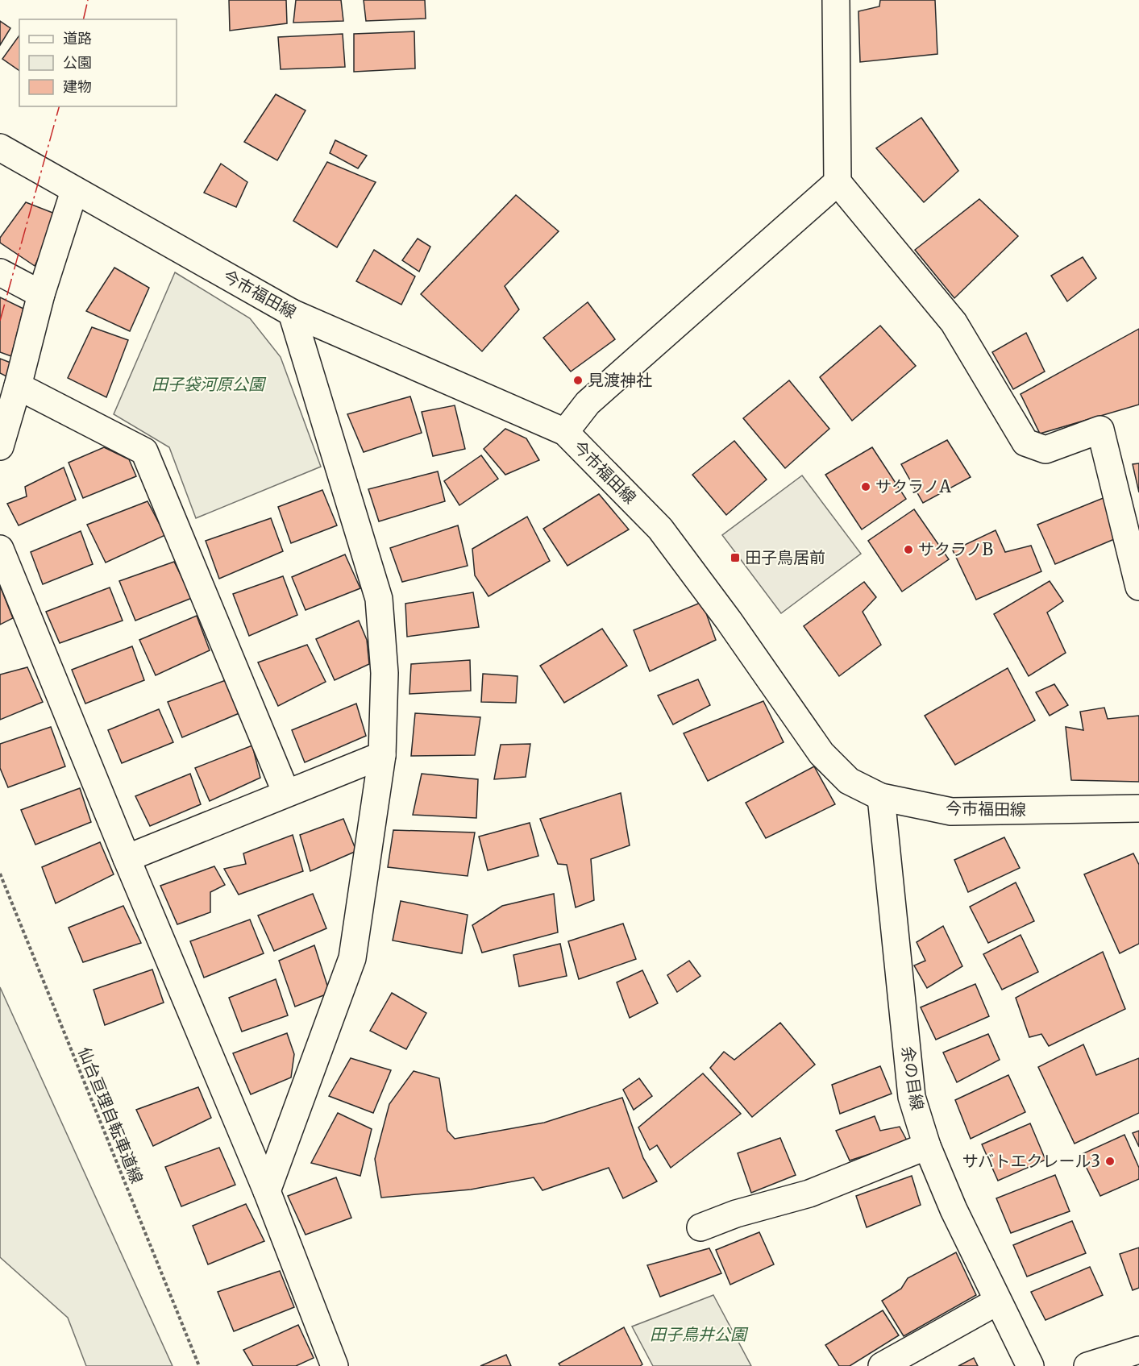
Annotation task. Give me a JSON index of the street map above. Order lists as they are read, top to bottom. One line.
{"streets":{"street":["今市福田線","余の目線"],"path":["仙台亘理自転車道線"]},"crossings":[["今市福田線","余の目線"]],"parks":["田子袋河原公園","田子鳥井公園"],"places":{"other":["見渡神社","サクラノA","サクラノB","サバトエクレール3"],"transit":["田子鳥居前"]},"legend":["道路","公園","建物"]}
